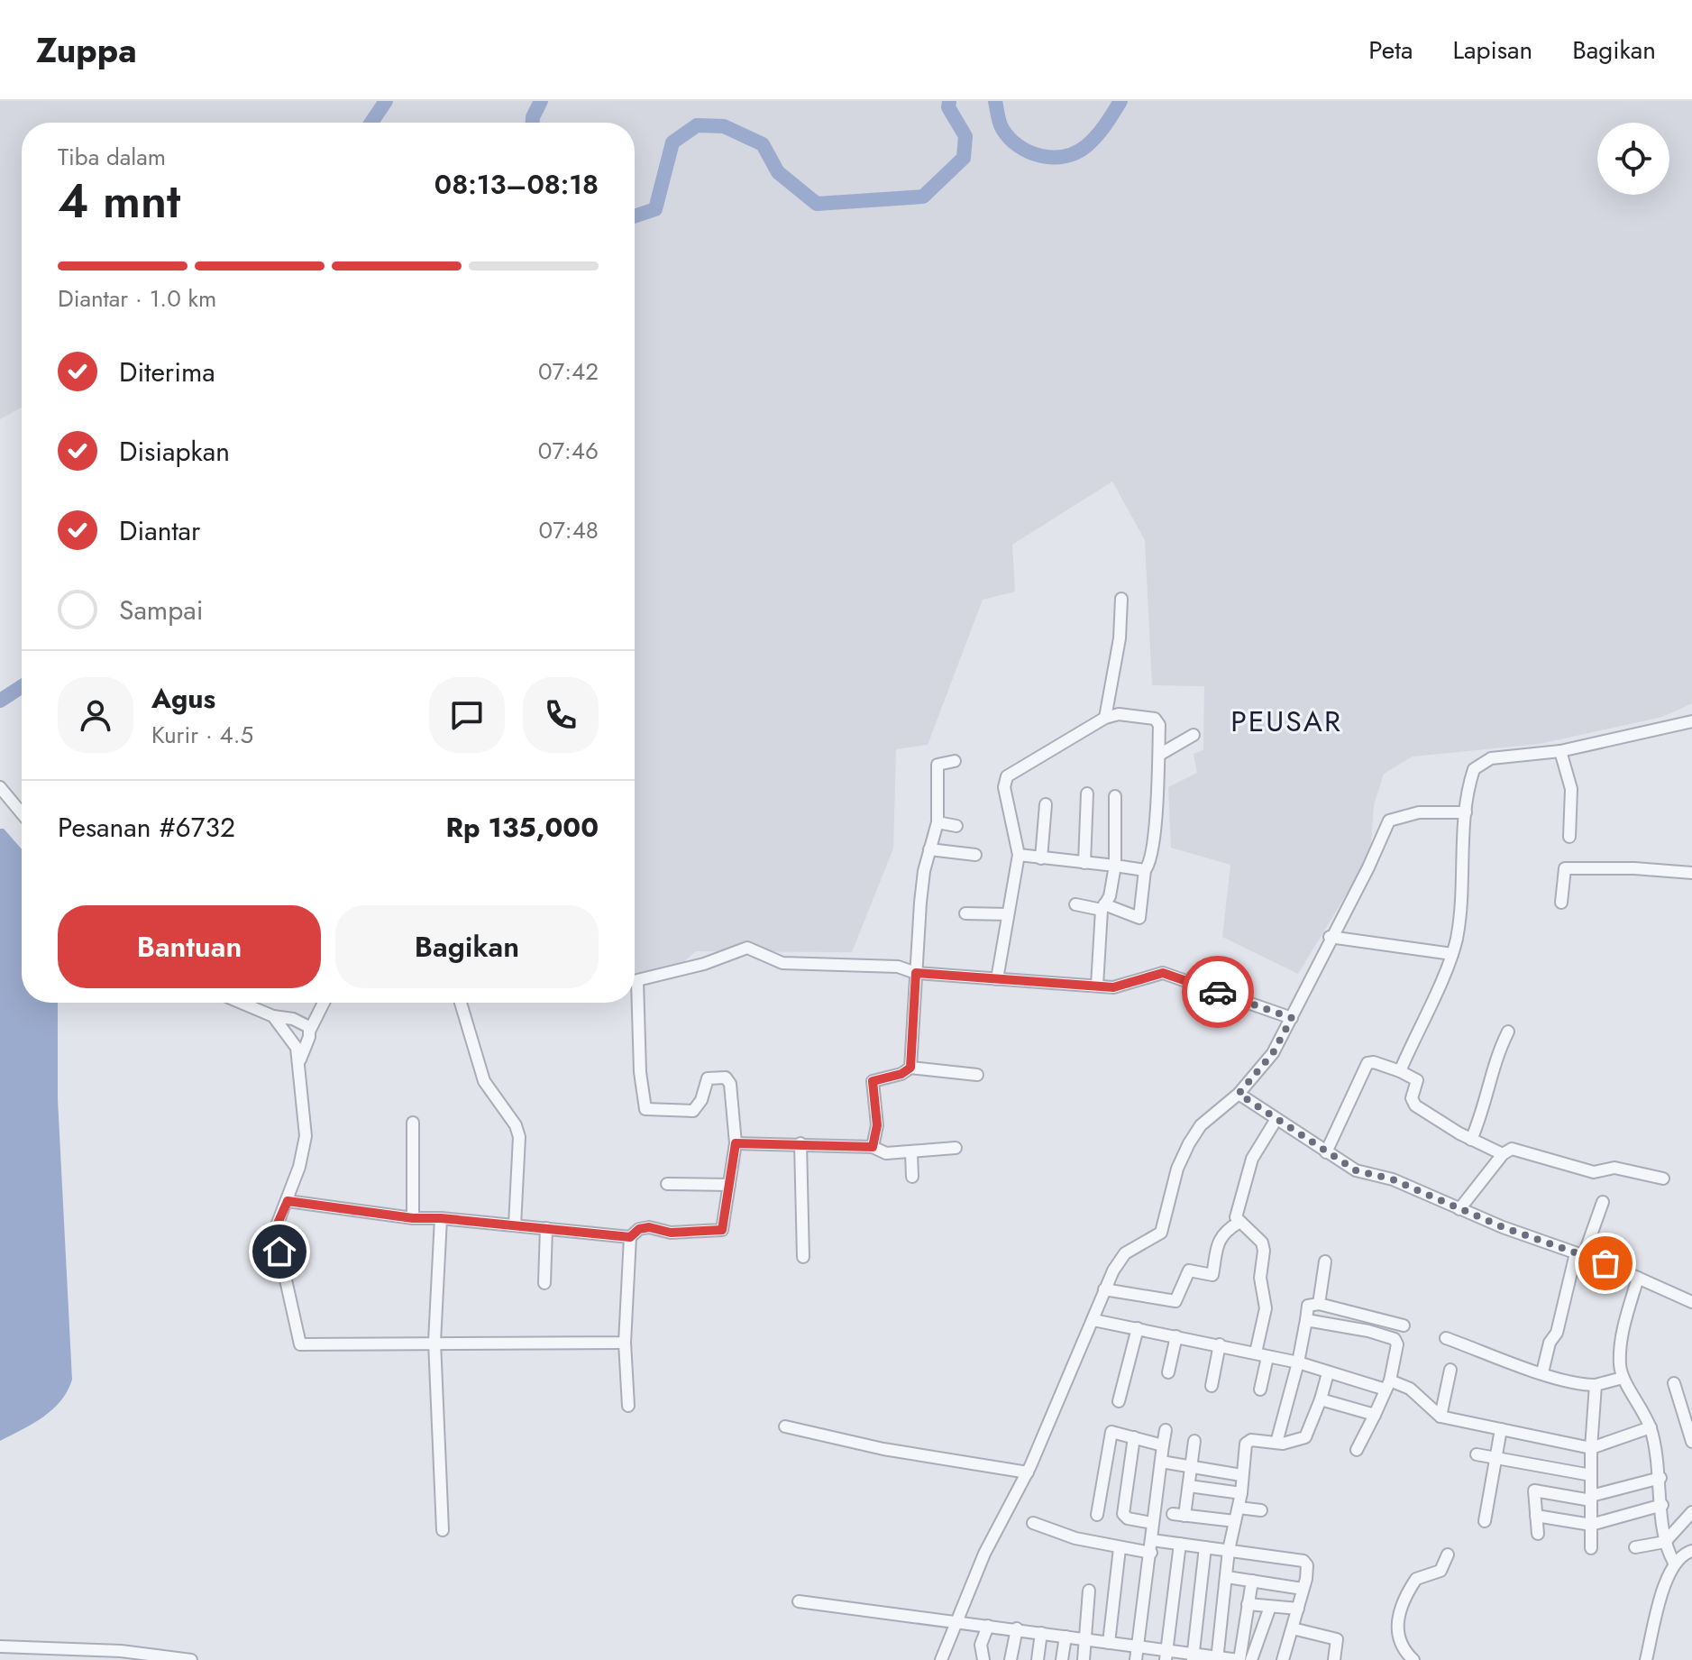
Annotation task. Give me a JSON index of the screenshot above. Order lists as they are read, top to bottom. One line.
{"districts":["PEUSAR"],"page":{"header":"Zuppa","nav":["Peta","Lapisan","Bagikan"],"heading":["4 mnt","Tiba dalam","08:13–08:18"],"panel":["Agus","Kurir · 4.5","Pesanan #6732","Rp 135,000"],"bar":"Diantar · 1.0 km","list":[["Diterima","07:42"],["Disiapkan","07:46"],["Diantar","07:48"],"Sampai"],"buttons":["Bantuan","Bagikan"]}}
